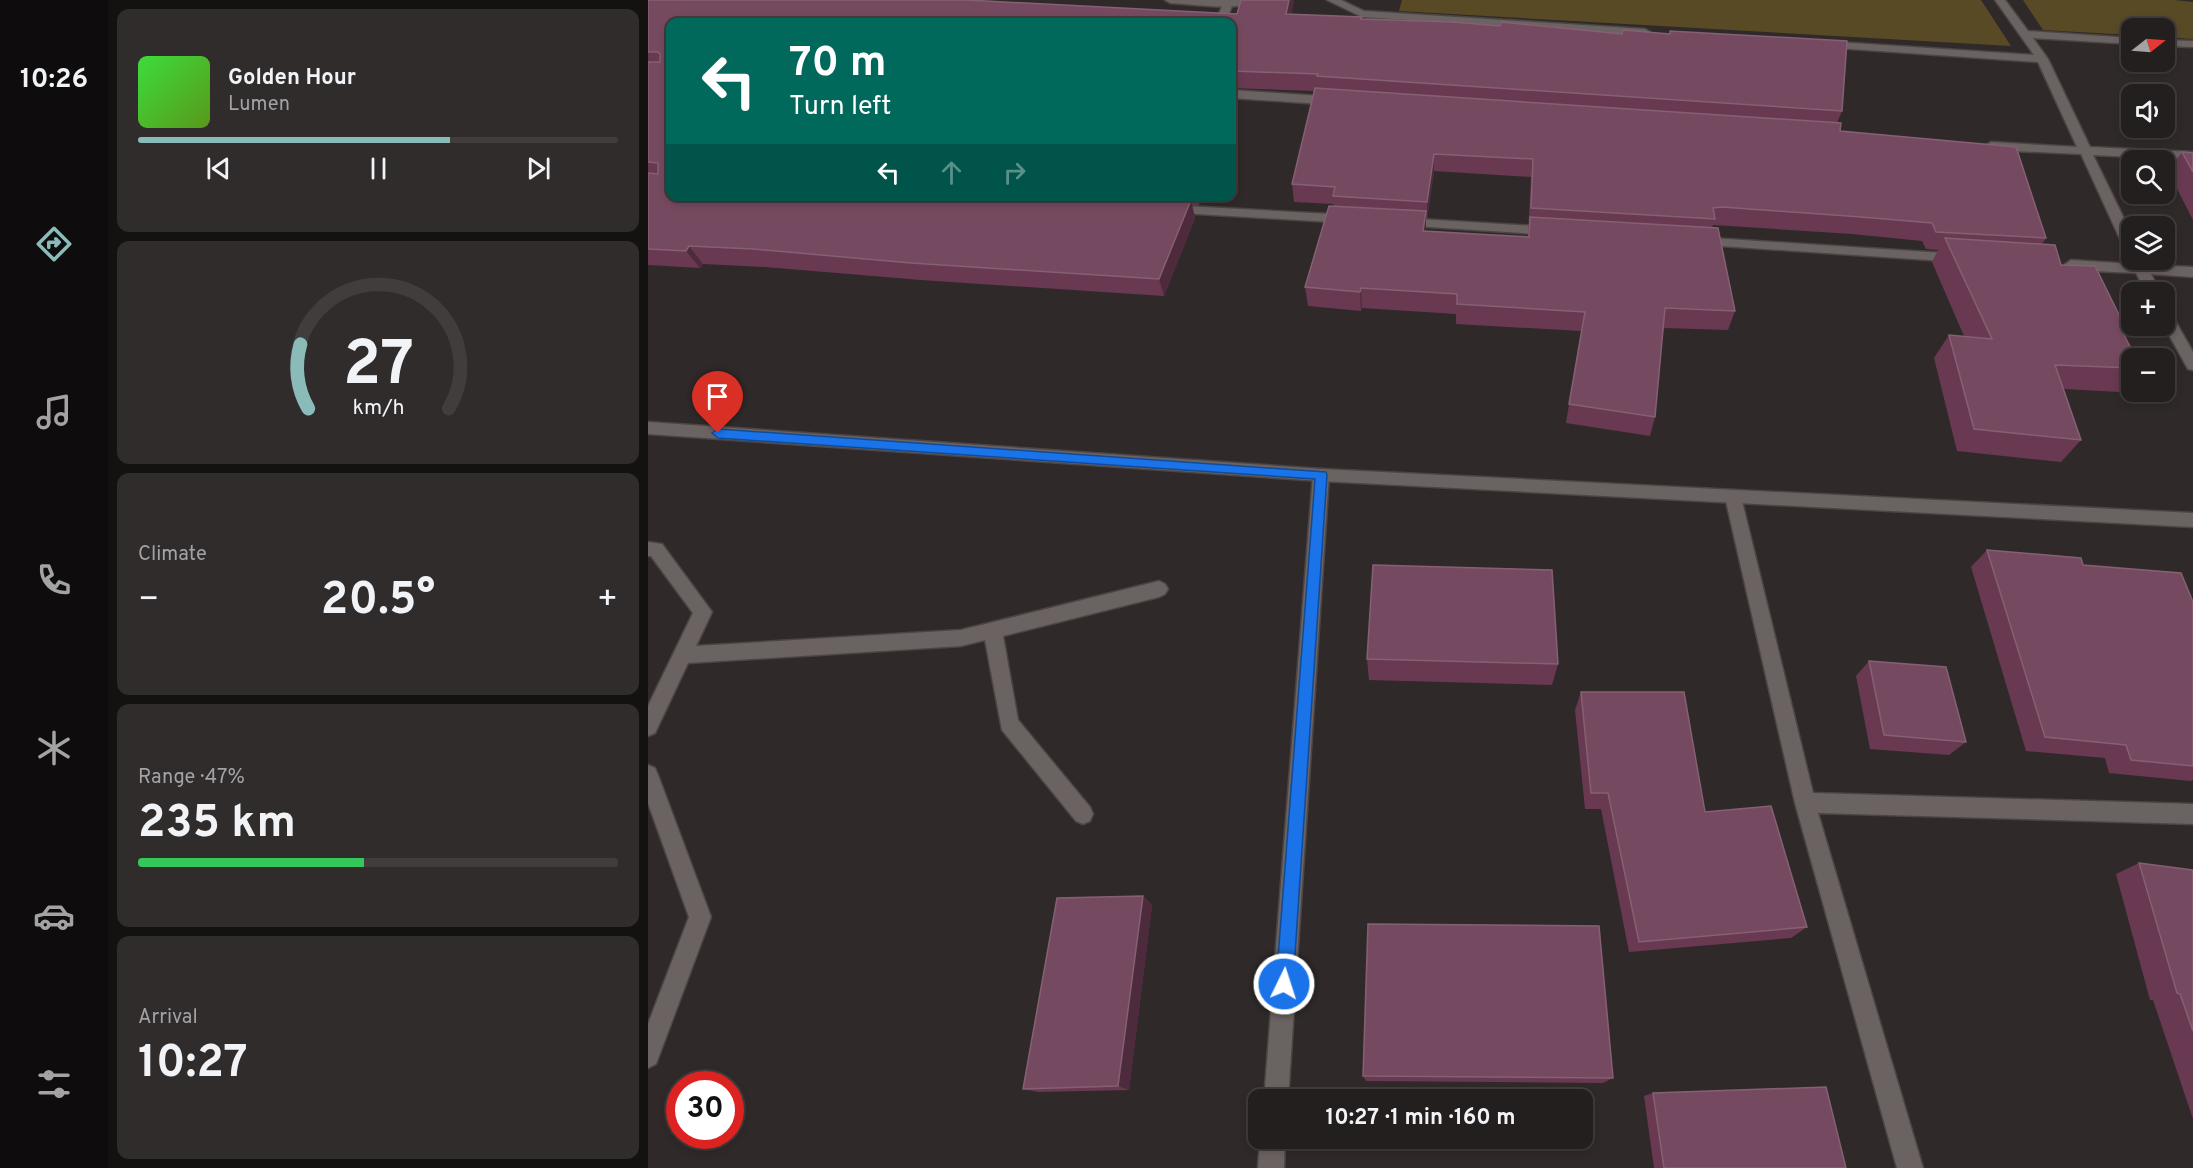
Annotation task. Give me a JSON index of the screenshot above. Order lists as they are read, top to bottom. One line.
{"north":"right","page":{"tabs":"10:26","map_buttons":["+","−"],"turn":["70 m","Turn left"],"song":["Golden Hour","Lumen"],"tile":["Climate",["Range · 47%","235 km"],["Arrival","10:27"]],"heat":["−","20.5°","+"],"limit":"30","trip":"10:27 · 1 min · 160 m","gauge":["27","km/h"]}}
